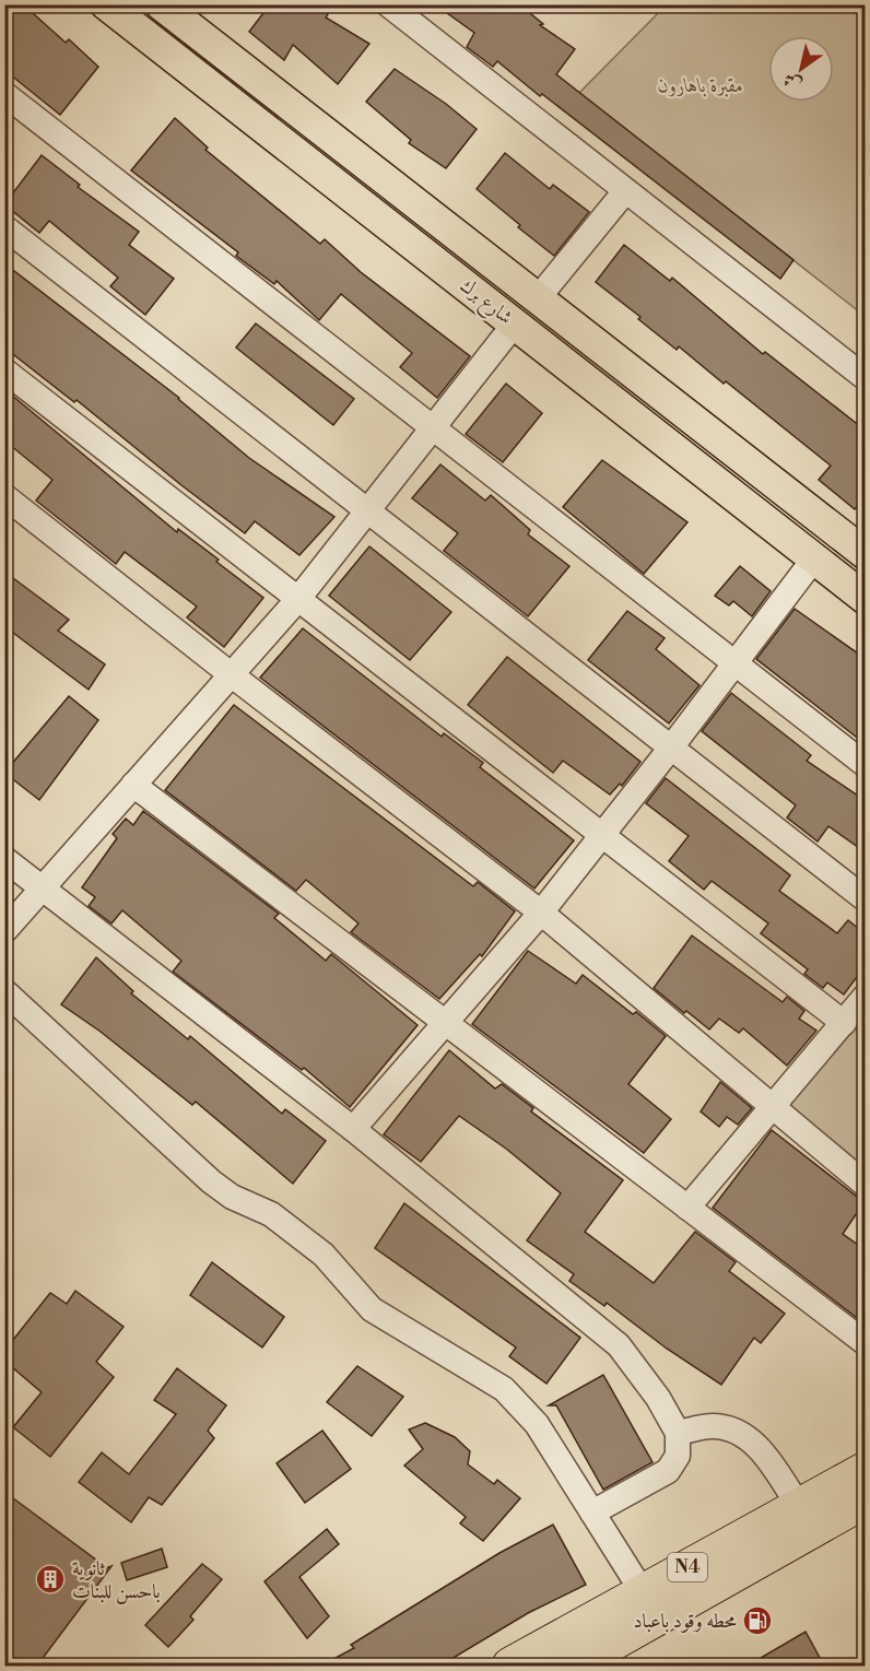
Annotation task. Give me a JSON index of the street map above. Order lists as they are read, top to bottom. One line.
{"streets":{"highway":["N4"],"main road":["شارع برك"]},"parks":["مقبرة باهارون"],"places":{"building":["ثانوية باحسن للبنات"],"fuel station":["محطه وقود باعباد"]},"north":"bottom left"}
